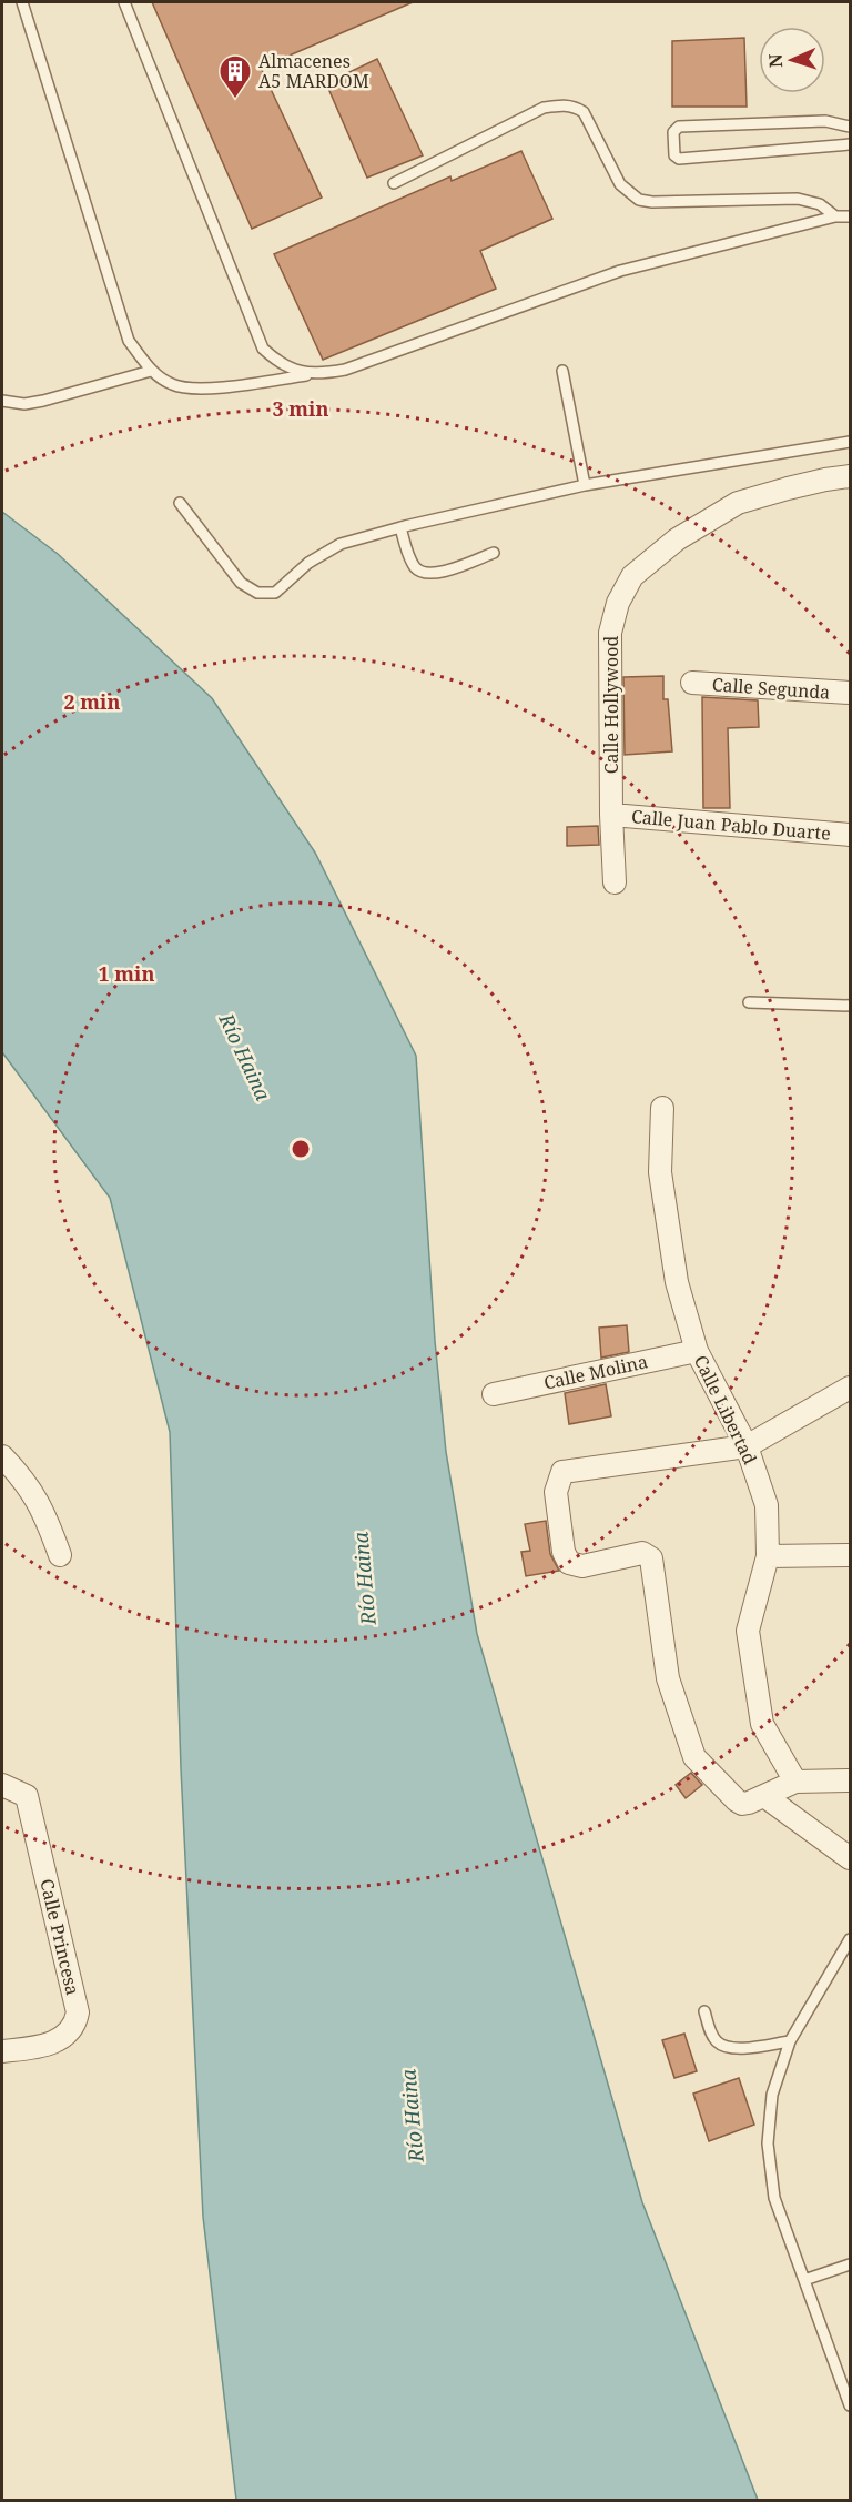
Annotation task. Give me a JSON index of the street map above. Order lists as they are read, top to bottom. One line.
{"streets":{"street":["Calle Segunda","Calle Hollywood","Calle Juan Pablo Duarte","Calle Molina","Calle Libertad","Calle Princesa"]},"crossings":[["Calle Hollywood","Calle Juan Pablo Duarte"],["Calle Molina","Calle Libertad"]],"water":["Río Haina"],"places":{"building":["Almacenes A5 MARDOM"]},"north":"left","rings":["3 min","2 min","1 min"]}
